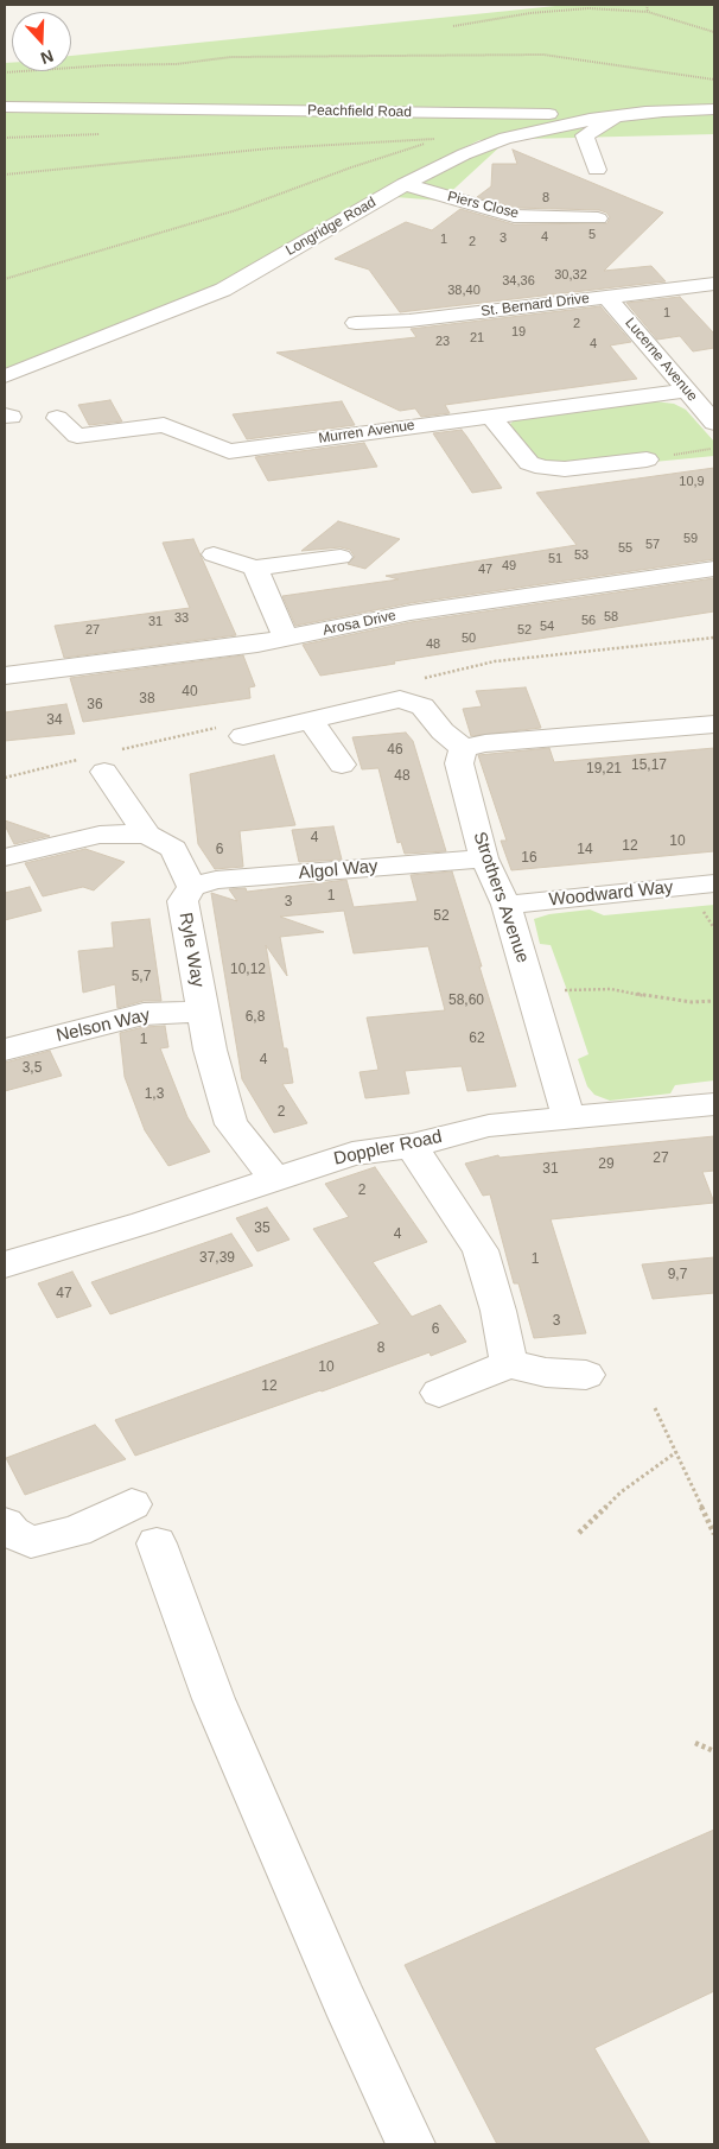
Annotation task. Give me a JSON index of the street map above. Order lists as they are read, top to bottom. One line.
{"streets":{"street":["Peachfield Road","Piers Close","Longridge Road","St. Bernard Drive","Lucerne Avenue","Murren Avenue","Arosa Drive","Algol Way","Woodward Way","Strothers Avenue","Ryle Way","Nelson Way","Doppler Road"]},"crossings":[["Peachfield Road","Longridge Road"],["Piers Close","Longridge Road"],["St. Bernard Drive","Lucerne Avenue"],["Lucerne Avenue","Murren Avenue"],["Algol Way","Strothers Avenue"],["Algol Way","Ryle Way"],["Woodward Way","Strothers Avenue"],["Strothers Avenue","Doppler Road"],["Ryle Way","Nelson Way"],["Ryle Way","Doppler Road"]],"house_numbers":["8","5","4","3","1","2","30,32","34,36","38,40","1","2","19","21","23","4","10,9","59","57","55","53","51","49","47","58","33","56","31","54","27","52","50","48","40","38","36","34","46","15,17","19,21","48","4","10","12","6","14","16","1","3","52","10,12","5,7","58,60","6,8","62","1","4","3,5","1,3","2","27","29","31","2","35","4","37,39","1","9,7","47","3","6","8","10","12"],"north":"bottom"}
